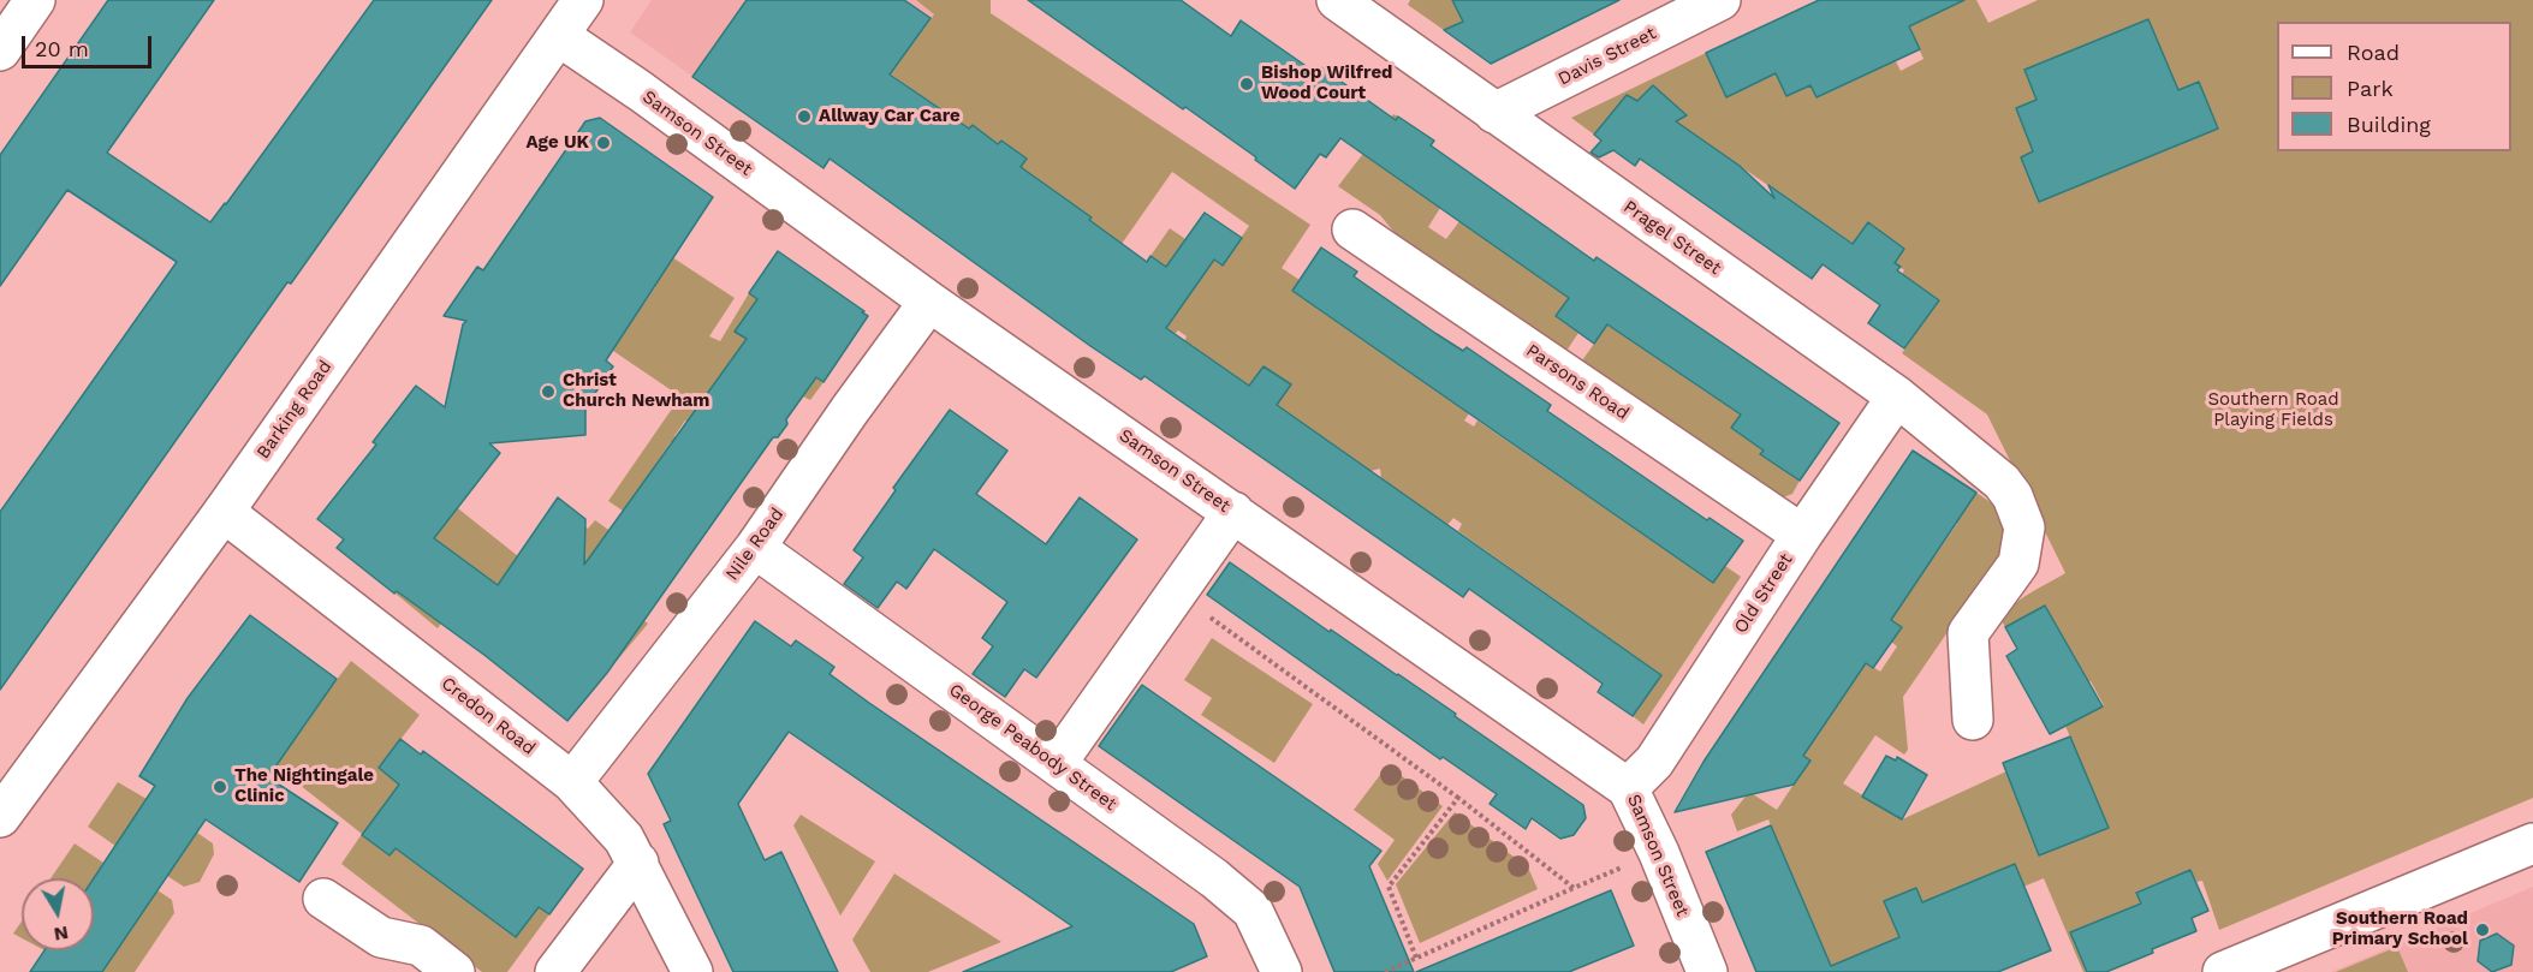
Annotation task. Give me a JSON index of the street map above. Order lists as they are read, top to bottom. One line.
{"streets":{"street":["Davis Street","Samson Street","Pragel Street","Parsons Road","Barking Road","Nile Road","Old Street","Credon Road","George Peabody Street"]},"crossings":[["Davis Street","Pragel Street"],["Samson Street","Barking Road"],["Samson Street","Nile Road"],["Samson Street","Old Street"],["Pragel Street","Old Street"],["Parsons Road","Old Street"],["Barking Road","Credon Road"],["Nile Road","Credon Road"],["Nile Road","George Peabody Street"]],"parks":["Southern Road Playing Fields"],"places":["Bishop Wilfred Wood Court","Allway Car Care","Age UK","Christ Church Newham","The Nightingale Clinic","Southern Road Primary School"],"legend":["Road","Park","Building"],"scale_bar":"20 m","north":"bottom"}
